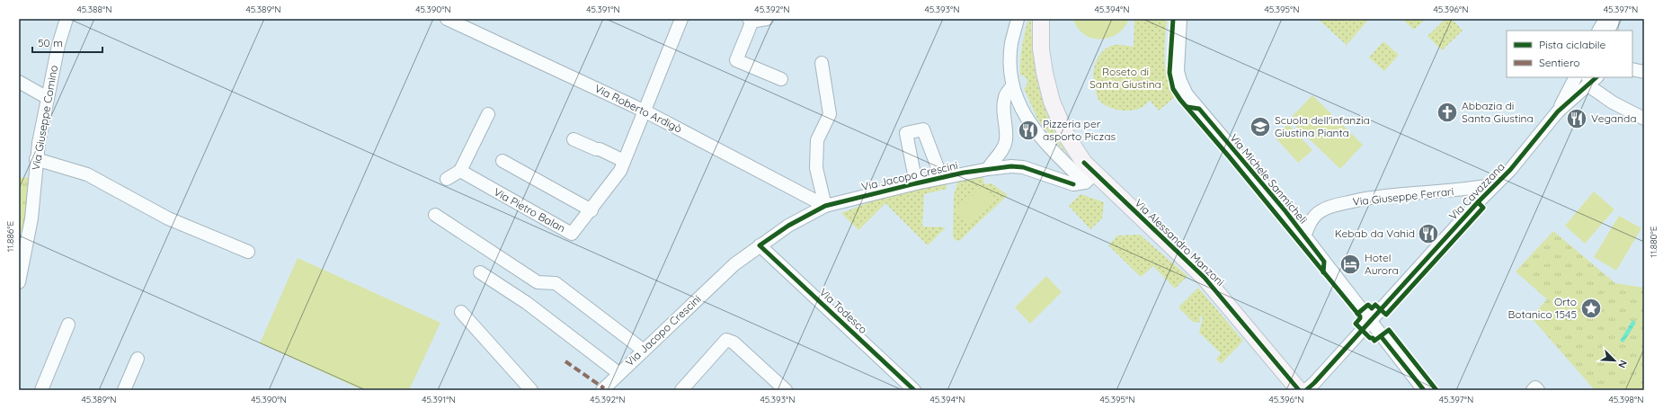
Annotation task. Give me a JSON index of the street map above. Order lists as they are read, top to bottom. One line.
{"streets":{"main road":["Via Alessandro Manzoni"],"street":["Via Roberto Ardigò","Via Giuseppe Comino","Via Jacopo Crescini","Via Michele Sanmicheli","Via Cavazzana","Via Giuseppe Ferrari","Via Pietro Balan","Via Todesco"]},"crossings":[["Via Roberto Ardigò","Via Jacopo Crescini"],["Via Roberto Ardigò","Via Pietro Balan"],["Via Jacopo Crescini","Via Alessandro Manzoni"],["Via Jacopo Crescini","Via Todesco"],["Via Michele Sanmicheli","Via Cavazzana"],["Via Michele Sanmicheli","Via Giuseppe Ferrari"],["Via Cavazzana","Via Giuseppe Ferrari"]],"parks":["Roseto di Santa Giustina"],"places":{"church":["Abbazia di Santa Giustina"],"restaurant":["Veganda","Pizzeria per asporto Piczas","Kebab da Vahid"],"school or university":["Scuola dell'infanzia Giustina Pianta"],"hotel":["Hotel Aurora"],"place":["Orto Botanico 1545"]},"legend":["Pista ciclabile","Sentiero"],"scale_bar":"50 m","north":"bottom right","coordinates":["45.388°N","45.389°N","45.390°N","45.391°N","45.392°N","45.393°N","45.394°N","45.395°N","45.396°N","45.397°N","11.886°E","11.880°E","45.398°N"]}
